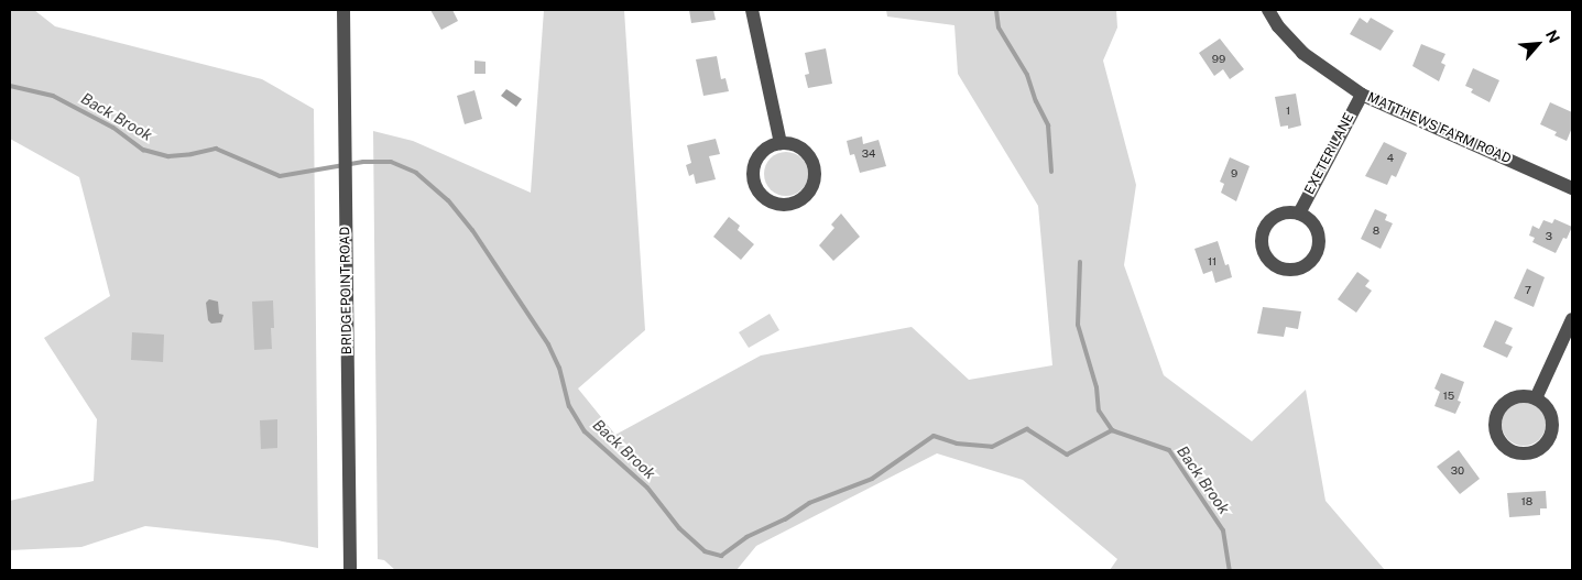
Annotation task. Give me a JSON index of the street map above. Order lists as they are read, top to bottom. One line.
{"streets":{"street":["MATTHEWS FARM ROAD","EXETER LANE","BRIDGEPOINT ROAD"]},"crossings":[["MATTHEWS FARM ROAD","EXETER LANE"]],"water":["Back Brook"],"house_numbers":["99","1","34","4","9","8","3","11","7","15","30","18"],"north":"top right"}
